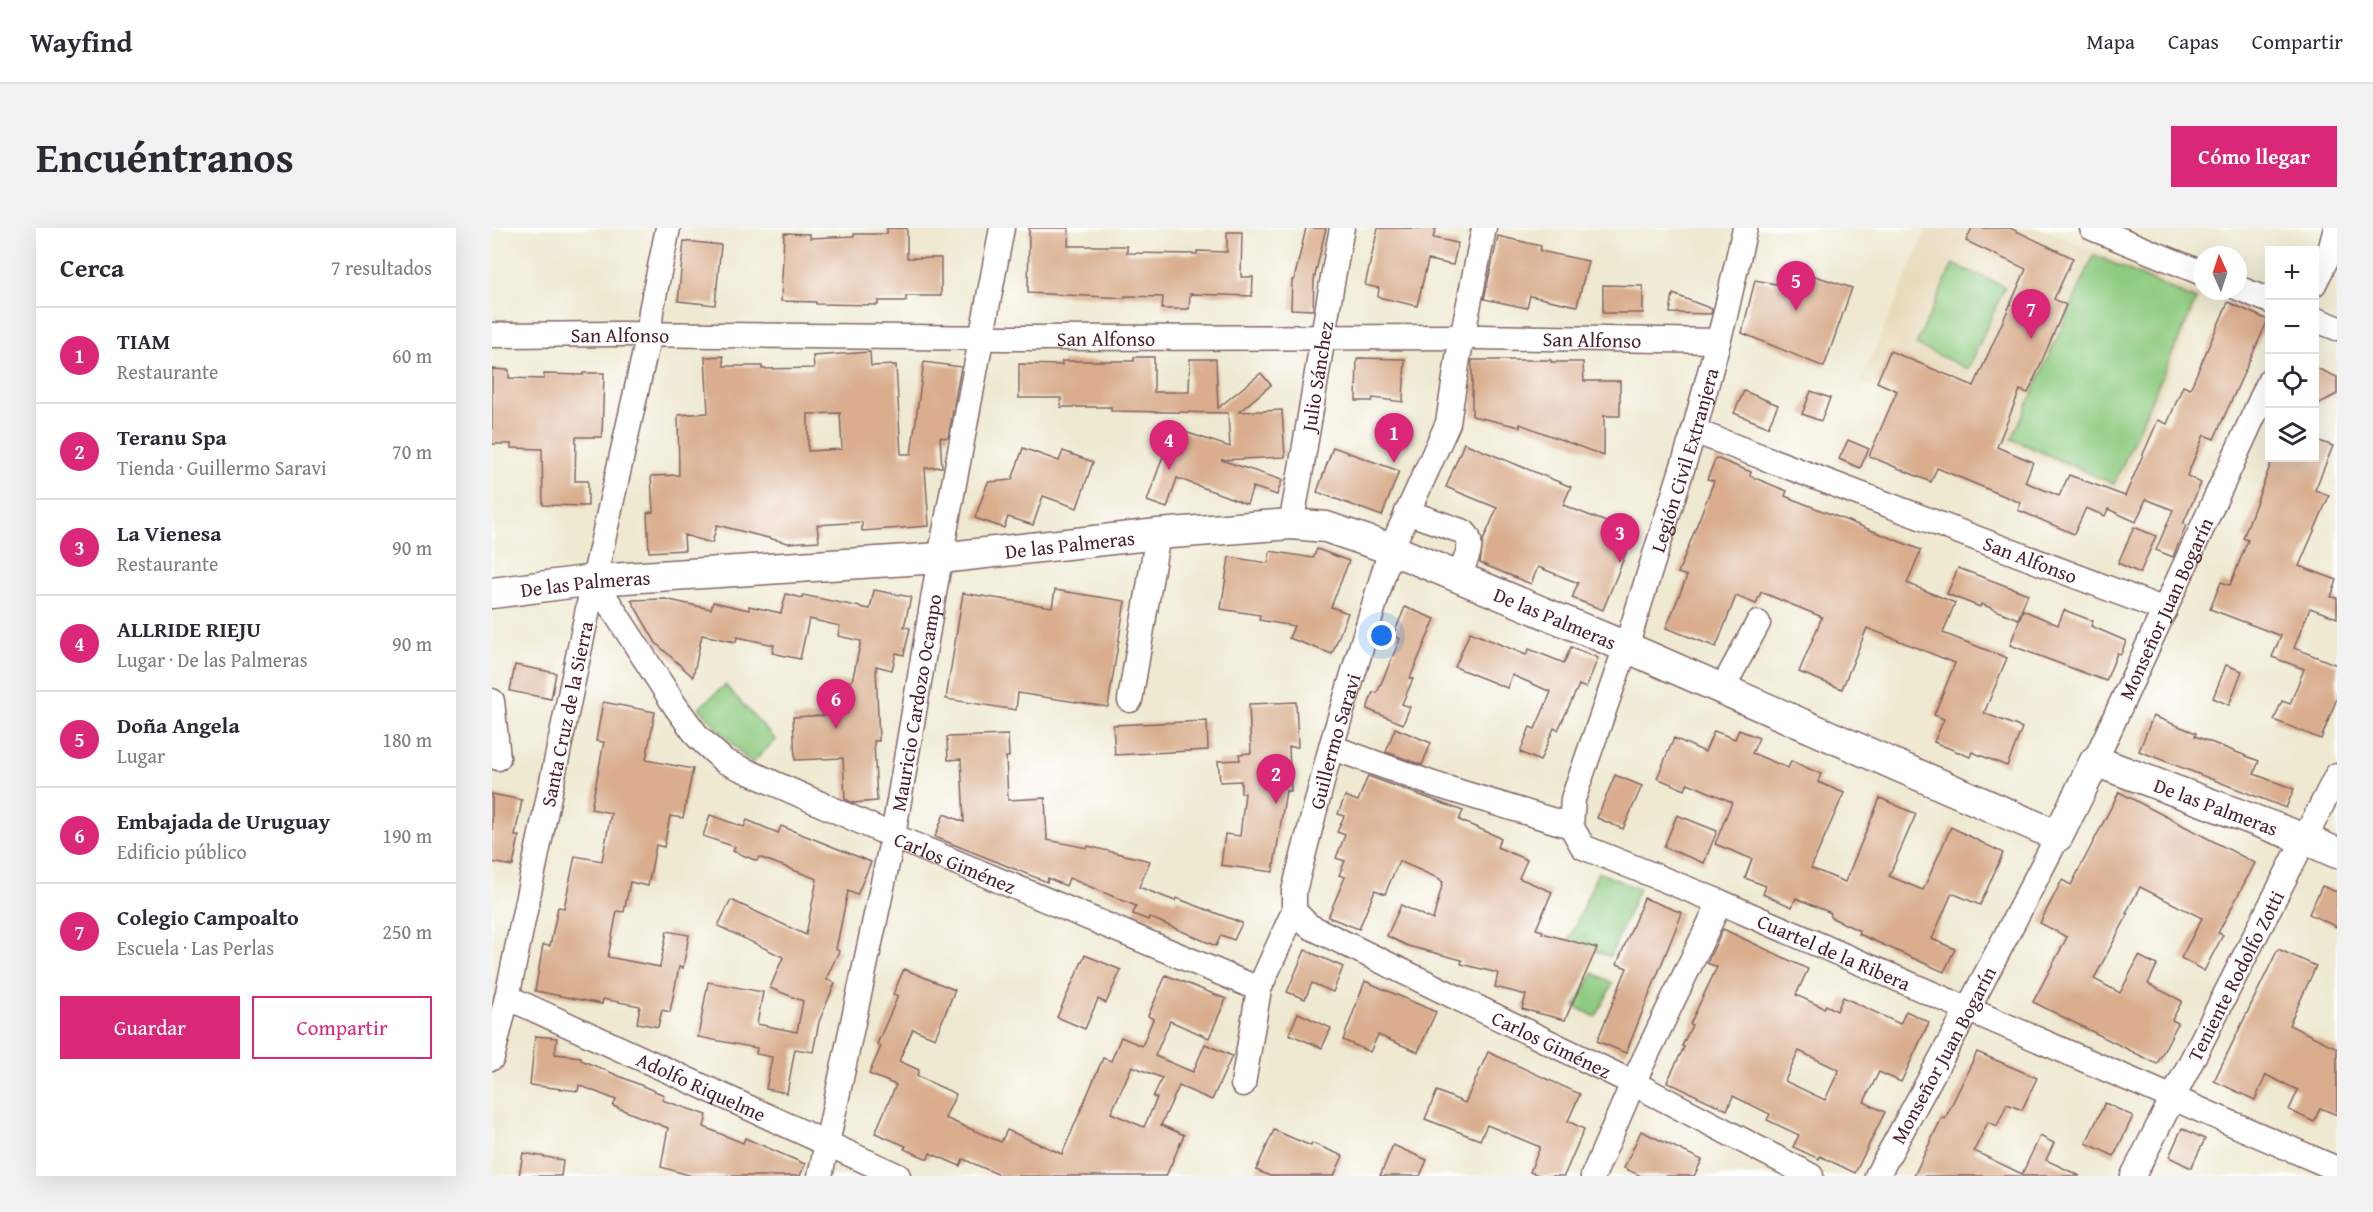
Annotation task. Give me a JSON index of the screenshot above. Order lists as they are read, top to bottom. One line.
{"streets":{"main road":["De las Palmeras","Monseñor Juan Bogarín"],"street":["San Alfonso","Julio Sánchez","Legión Civil Extranjera","Mauricio Cardozo Ocampo","Santa Cruz de la Sierra","Guillermo Saravi","Carlos Giménez","Cuartel de la Ribera","Teniente Rodolfo Zotti","Adolfo Riquelme"]},"crossings":[["San Alfonso","Julio Sánchez"],["San Alfonso","Legión Civil Extranjera"],["San Alfonso","Monseñor Juan Bogarín"],["San Alfonso","Mauricio Cardozo Ocampo"],["San Alfonso","Santa Cruz de la Sierra"],["San Alfonso","Guillermo Saravi"],["Julio Sánchez","De las Palmeras"],["Legión Civil Extranjera","De las Palmeras"],["Legión Civil Extranjera","Cuartel de la Ribera"],["De las Palmeras","Monseñor Juan Bogarín"],["De las Palmeras","Mauricio Cardozo Ocampo"],["De las Palmeras","Santa Cruz de la Sierra"],["De las Palmeras","Guillermo Saravi"],["De las Palmeras","Carlos Giménez"],["De las Palmeras","Teniente Rodolfo Zotti"],["Monseñor Juan Bogarín","Cuartel de la Ribera"],["Mauricio Cardozo Ocampo","Carlos Giménez"],["Mauricio Cardozo Ocampo","Adolfo Riquelme"],["Santa Cruz de la Sierra","Carlos Giménez"],["Santa Cruz de la Sierra","Adolfo Riquelme"],["Guillermo Saravi","Carlos Giménez"],["Cuartel de la Ribera","Teniente Rodolfo Zotti"]],"north":"top","page":{"header":"Wayfind","nav":["Mapa","Capas","Compartir"],"title":"Encuéntranos","buttons":["Cómo llegar",["Guardar","Compartir"]],"heading":["Cerca","7 resultados"],"map_buttons":["+","−"],"pins":["5","7","1","4","3","6","2"],"list":[{"mark":"1","name":"TIAM","note":"Restaurante","value":"60 m"},{"mark":"2","name":"Teranu Spa","note":"Tienda · Guillermo Saravi","value":"70 m"},{"mark":"3","name":"La Vienesa","note":"Restaurante","value":"90 m"},{"mark":"4","name":"ALLRIDE RIEJU","note":"Lugar · De las Palmeras","value":"90 m"},{"mark":"5","name":"Doña Angela","note":"Lugar","value":"180 m"},{"mark":"6","name":"Embajada de Uruguay","note":"Edificio público","value":"190 m"},{"mark":"7","name":"Colegio Campoalto","note":"Escuela · Las Perlas","value":"250 m"}]}}
